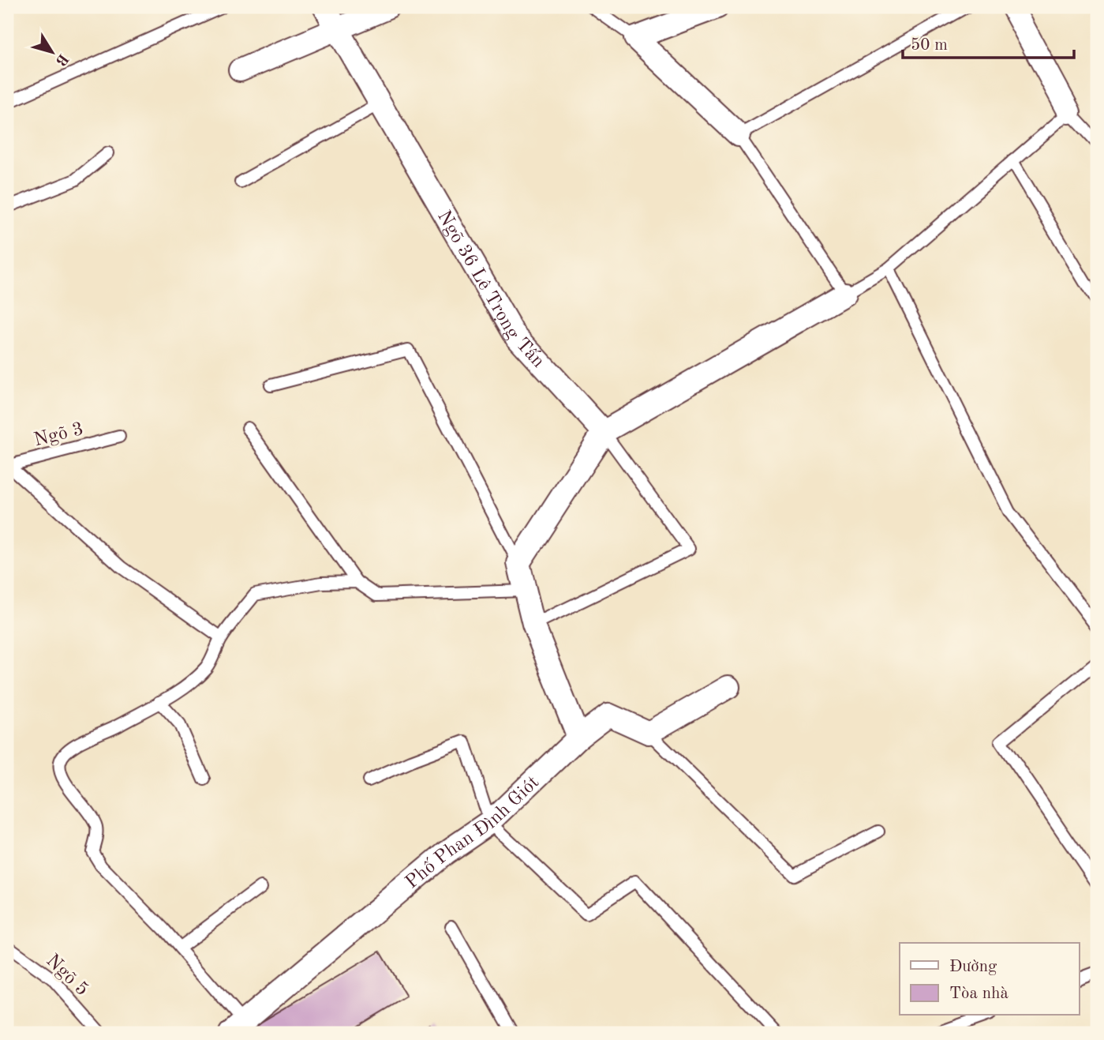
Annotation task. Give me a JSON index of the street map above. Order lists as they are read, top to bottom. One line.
{"streets":{"street":["Ngõ 36 Lê Trọng Tấn","Phố Phan Đình Giót"],"lane":["Ngõ 3","Ngõ 5"]},"legend":["Đường","Tòa nhà"],"scale_bar":"50 m","north":"bottom right"}
